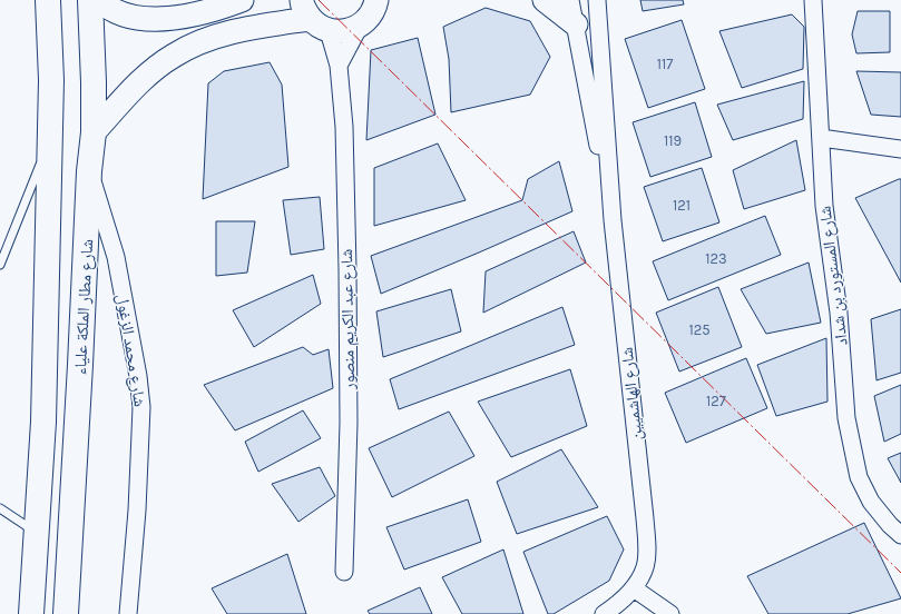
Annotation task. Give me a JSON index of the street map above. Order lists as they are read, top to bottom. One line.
{"streets":{"highway":["شارع مطار الملكة علياء"],"street":["شارع المستورد بن شداد","شارع عبد الكريم منصور","شارع محمد الزغول","شارع الهاشميين"]},"crossings":[["شارع مطار الملكة علياء","شارع محمد الزغول"]],"house_numbers":["117","119","121","123","125","127"]}
